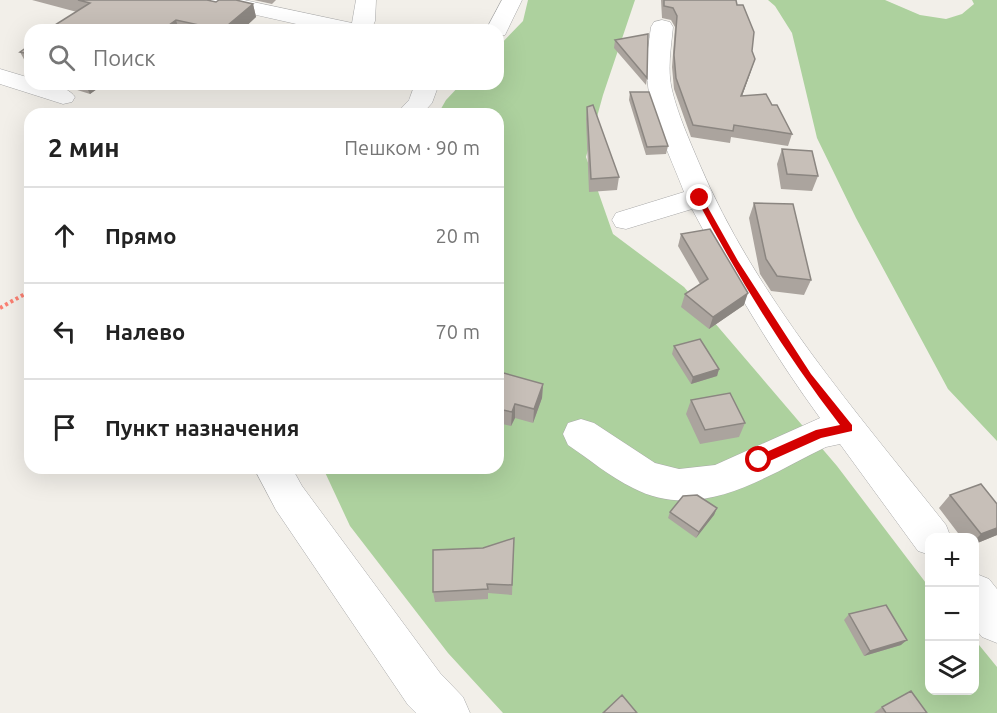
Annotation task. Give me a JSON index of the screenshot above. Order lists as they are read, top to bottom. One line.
{"page":{"search":"Поиск","heading":["2 мин","Пешком · 90 m"],"list":[["Прямо","20 m"],["Налево","70 m"],"Пункт назначения"],"map_buttons":["+","−"]}}
